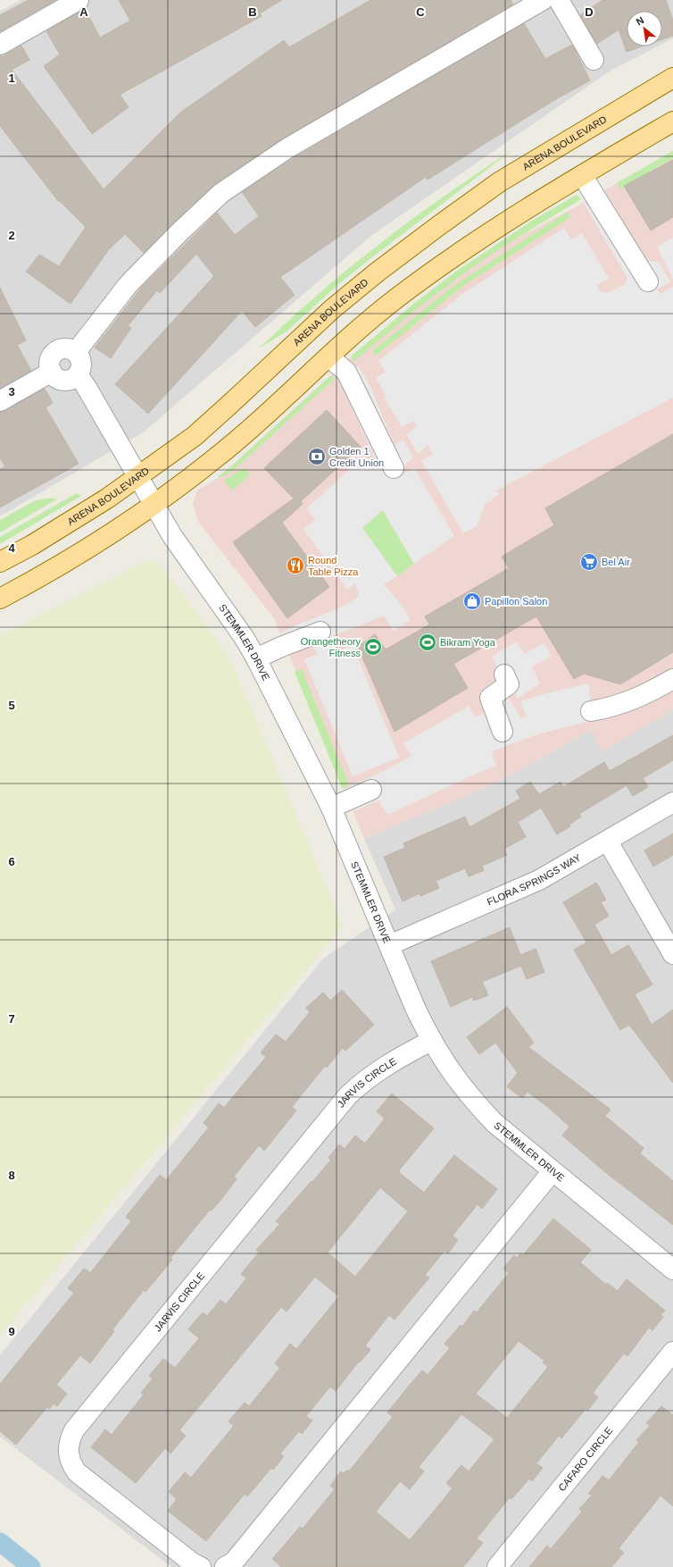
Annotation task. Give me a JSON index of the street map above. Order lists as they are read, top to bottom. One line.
{"streets":{"main road":["ARENA BOULEVARD"],"street":["STEMMLER DRIVE","FLORA SPRINGS WAY","JARVIS CIRCLE","CAFARO CIRCLE"]},"crossings":[["ARENA BOULEVARD","STEMMLER DRIVE"],["STEMMLER DRIVE","FLORA SPRINGS WAY"],["STEMMLER DRIVE","JARVIS CIRCLE"]],"places":{"bank":["Golden 1 Credit Union"],"supermarket":["Bel Air"],"restaurant":["Round Table Pizza"],"shop":["Papillon Salon"],"sports":["Bikram Yoga","Orangetheory Fitness"]},"north":"top left","grid":{"columns":["A","B","C","D"],"rows":["1","2","3","4","5","6","7","8","9"]}}
